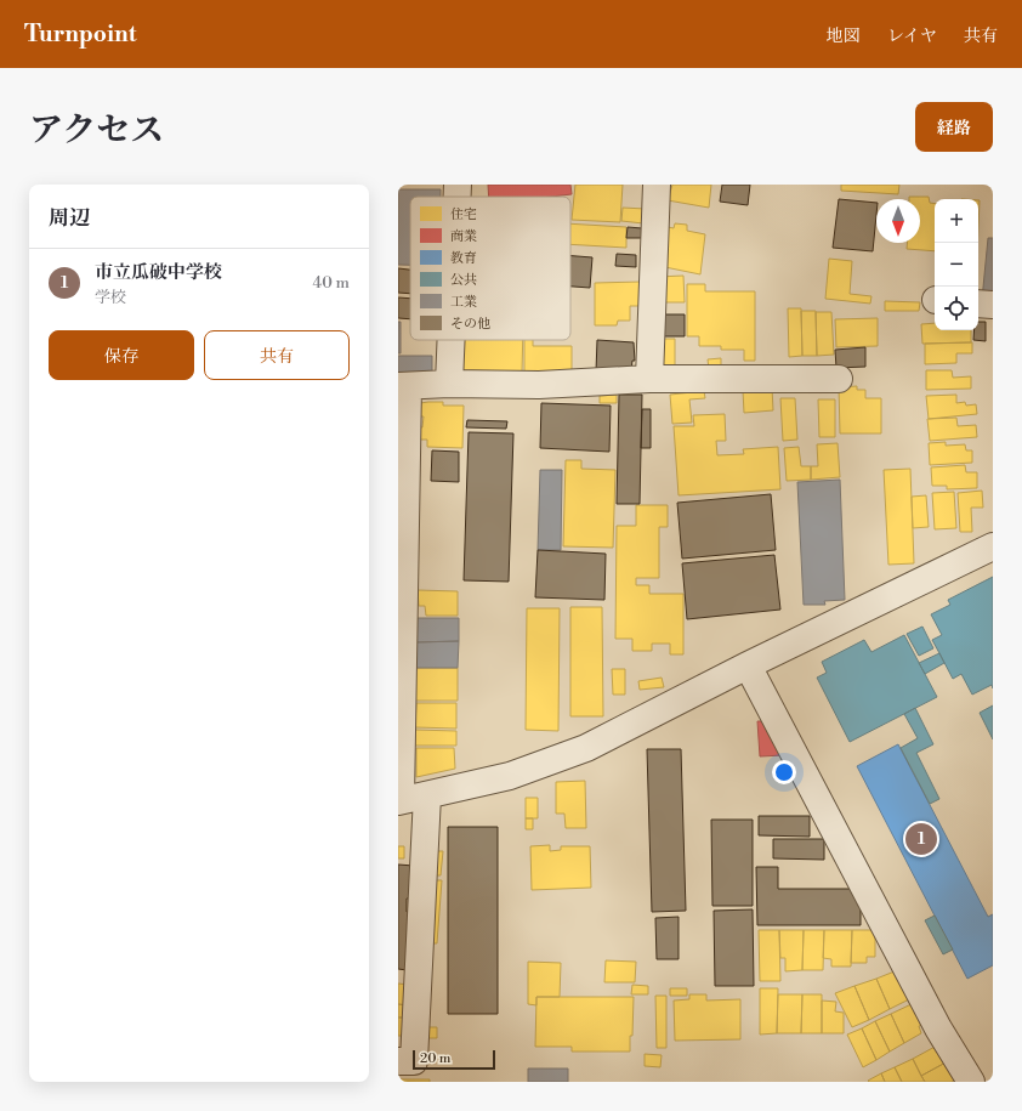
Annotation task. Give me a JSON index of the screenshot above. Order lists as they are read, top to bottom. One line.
{"legend":["住宅","商業","教育","公共","工業","その他"],"scale_bar":"20 m","north":"bottom","page":{"header":"Turnpoint","nav":["地図","レイヤ","共有"],"title":"アクセス","buttons":["経路",["保存","共有"]],"heading":"周辺","map_buttons":["+","−"],"list":[{"mark":"1","name":"市立瓜破中学校","note":"学校","value":"40 m"}],"pins":"1","scale":"20 m"}}
